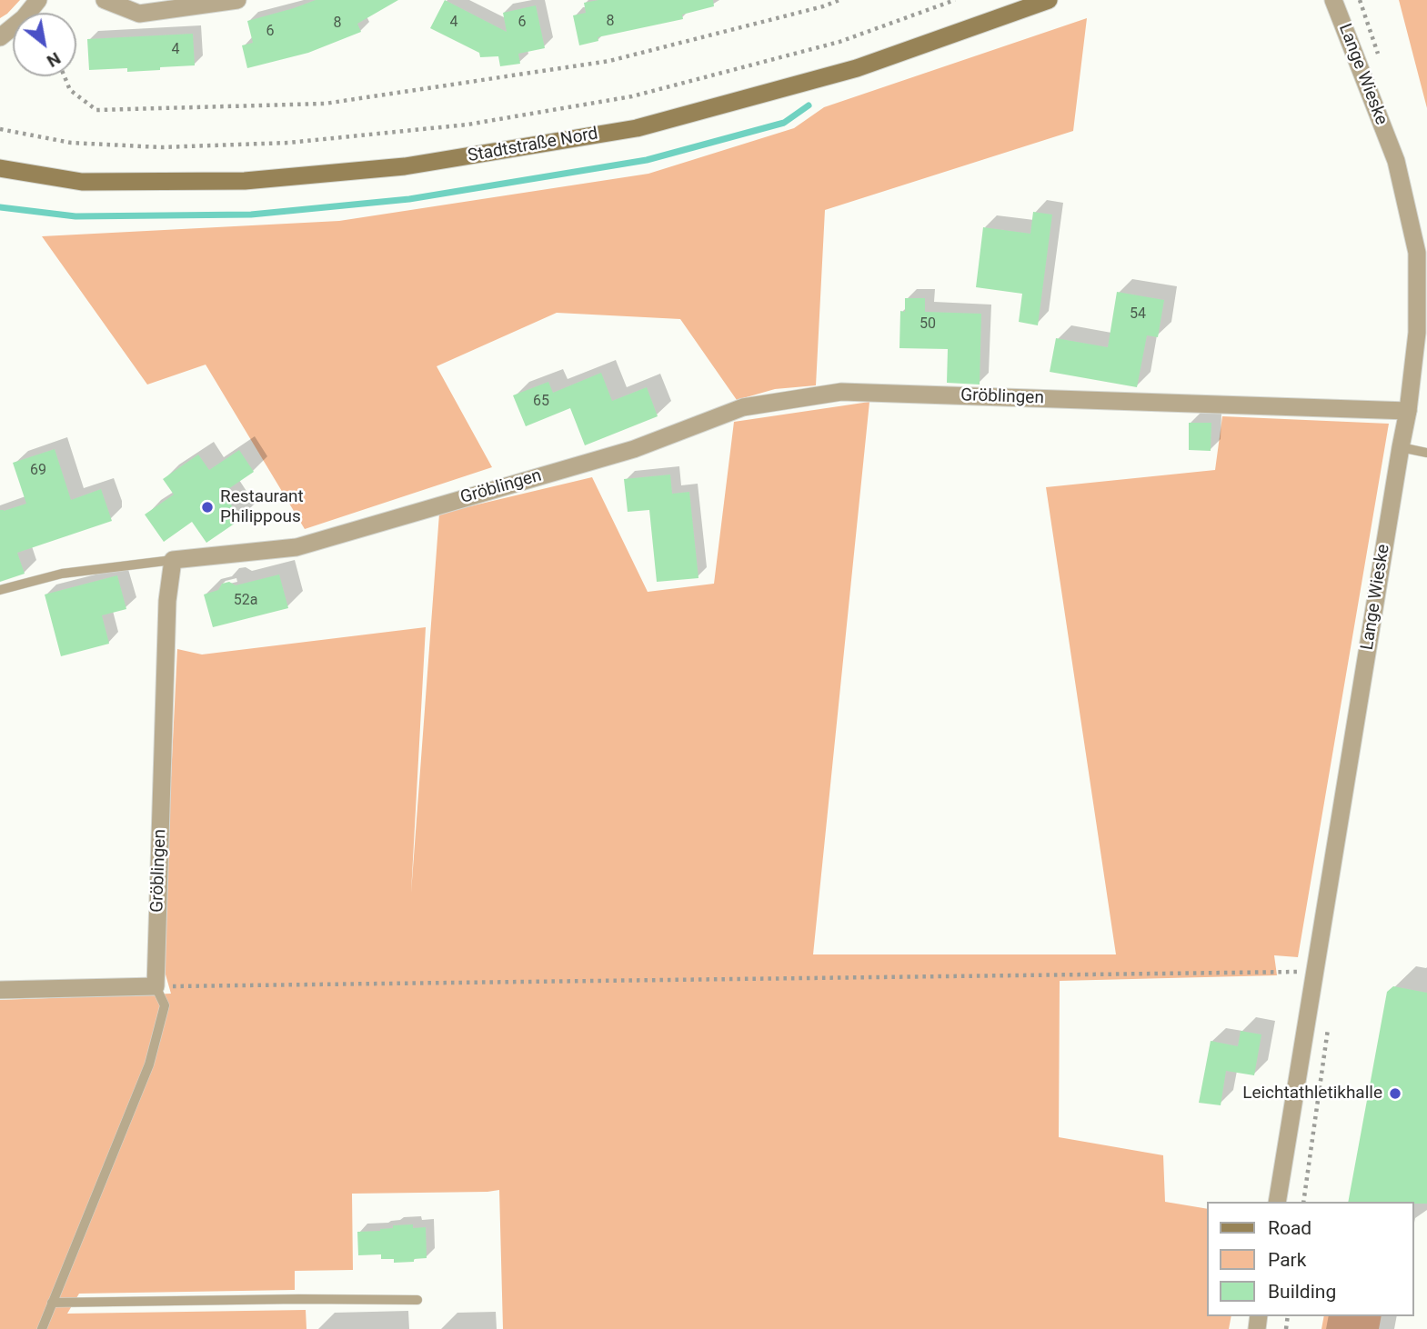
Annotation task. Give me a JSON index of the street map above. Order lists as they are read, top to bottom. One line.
{"streets":{"main road":["Stadtstraße Nord"],"street":["Lange Wieske","Gröblingen"]},"crossings":[["Lange Wieske","Gröblingen"]],"places":["Restaurant Philippous","Leichtathletikhalle"],"house_numbers":["8","4","6","8","6","4","54","50","65","69","52a"],"legend":["Road","Park","Building"],"north":"bottom right"}
